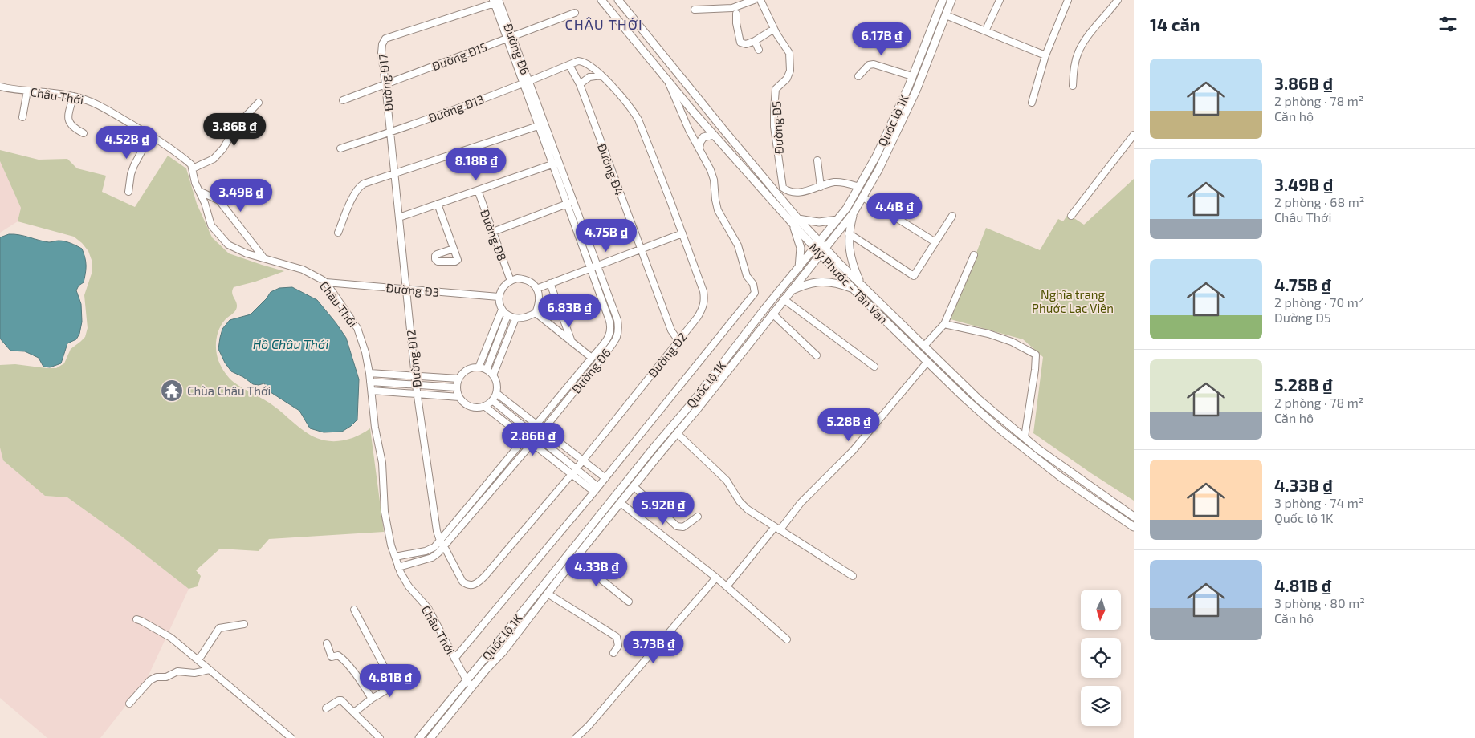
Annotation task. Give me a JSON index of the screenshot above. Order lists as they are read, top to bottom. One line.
{"streets":{"main road":["Quốc lộ 1K","Mỹ Phước - Tân Vạn"],"street":["Đường Đ6","Đường Đ15","Đường Đ17","Châu Thới","Đường Đ13","Đường D5","Đường Đ4","Đường Đ8","Đường Đ3","Đường Đ2","Đường Đ12"]},"crossings":[["Đường Đ6","Đường Đ15"],["Đường Đ6","Đường Đ17"],["Đường Đ6","Châu Thới"],["Đường Đ6","Đường Đ13"],["Đường Đ6","Đường Đ2"],["Đường Đ6","Đường Đ12"],["Đường Đ15","Đường Đ17"],["Đường Đ17","Đường Đ13"],["Đường Đ17","Đường Đ12"],["Châu Thới","Quốc lộ 1K"],["Châu Thới","Đường Đ3"],["Đường Đ13","Đường Đ4"],["Đường Đ13","Đường Đ2"],["Quốc lộ 1K","Mỹ Phước - Tân Vạn"],["Đường Đ4","Đường Đ2"],["Đường Đ8","Đường Đ3"],["Đường Đ3","Đường Đ12"],["Đường Đ2","Đường Đ12"]],"districts":["CHÂU THỚI"],"water":["Hồ Châu Thới"],"parks":["Nghĩa trang Phước Lạc Viên"],"places":{"temple":["Chùa Châu Thới"]},"north":"bottom","page":{"heading":"14 căn","price":["6.17B ₫","3.86B ₫","4.52B ₫","8.18B ₫","3.49B ₫","4.4B ₫","4.75B ₫","6.83B ₫","5.28B ₫","2.86B ₫","5.92B ₫","4.33B ₫","3.73B ₫","4.81B ₫"],"list":[{"name":"3.86B ₫","note":"2 phòng · 78 m² · Căn hộ"},{"name":"3.49B ₫","note":"2 phòng · 68 m² · Châu Thới"},{"name":"4.75B ₫","note":"2 phòng · 70 m² · Đường Đ5"},{"name":"5.28B ₫","note":"2 phòng · 78 m² · Căn hộ"},{"name":"4.33B ₫","note":"3 phòng · 74 m² · Quốc lộ 1K"},{"name":"4.81B ₫","note":"3 phòng · 80 m² · Căn hộ"}]}}
